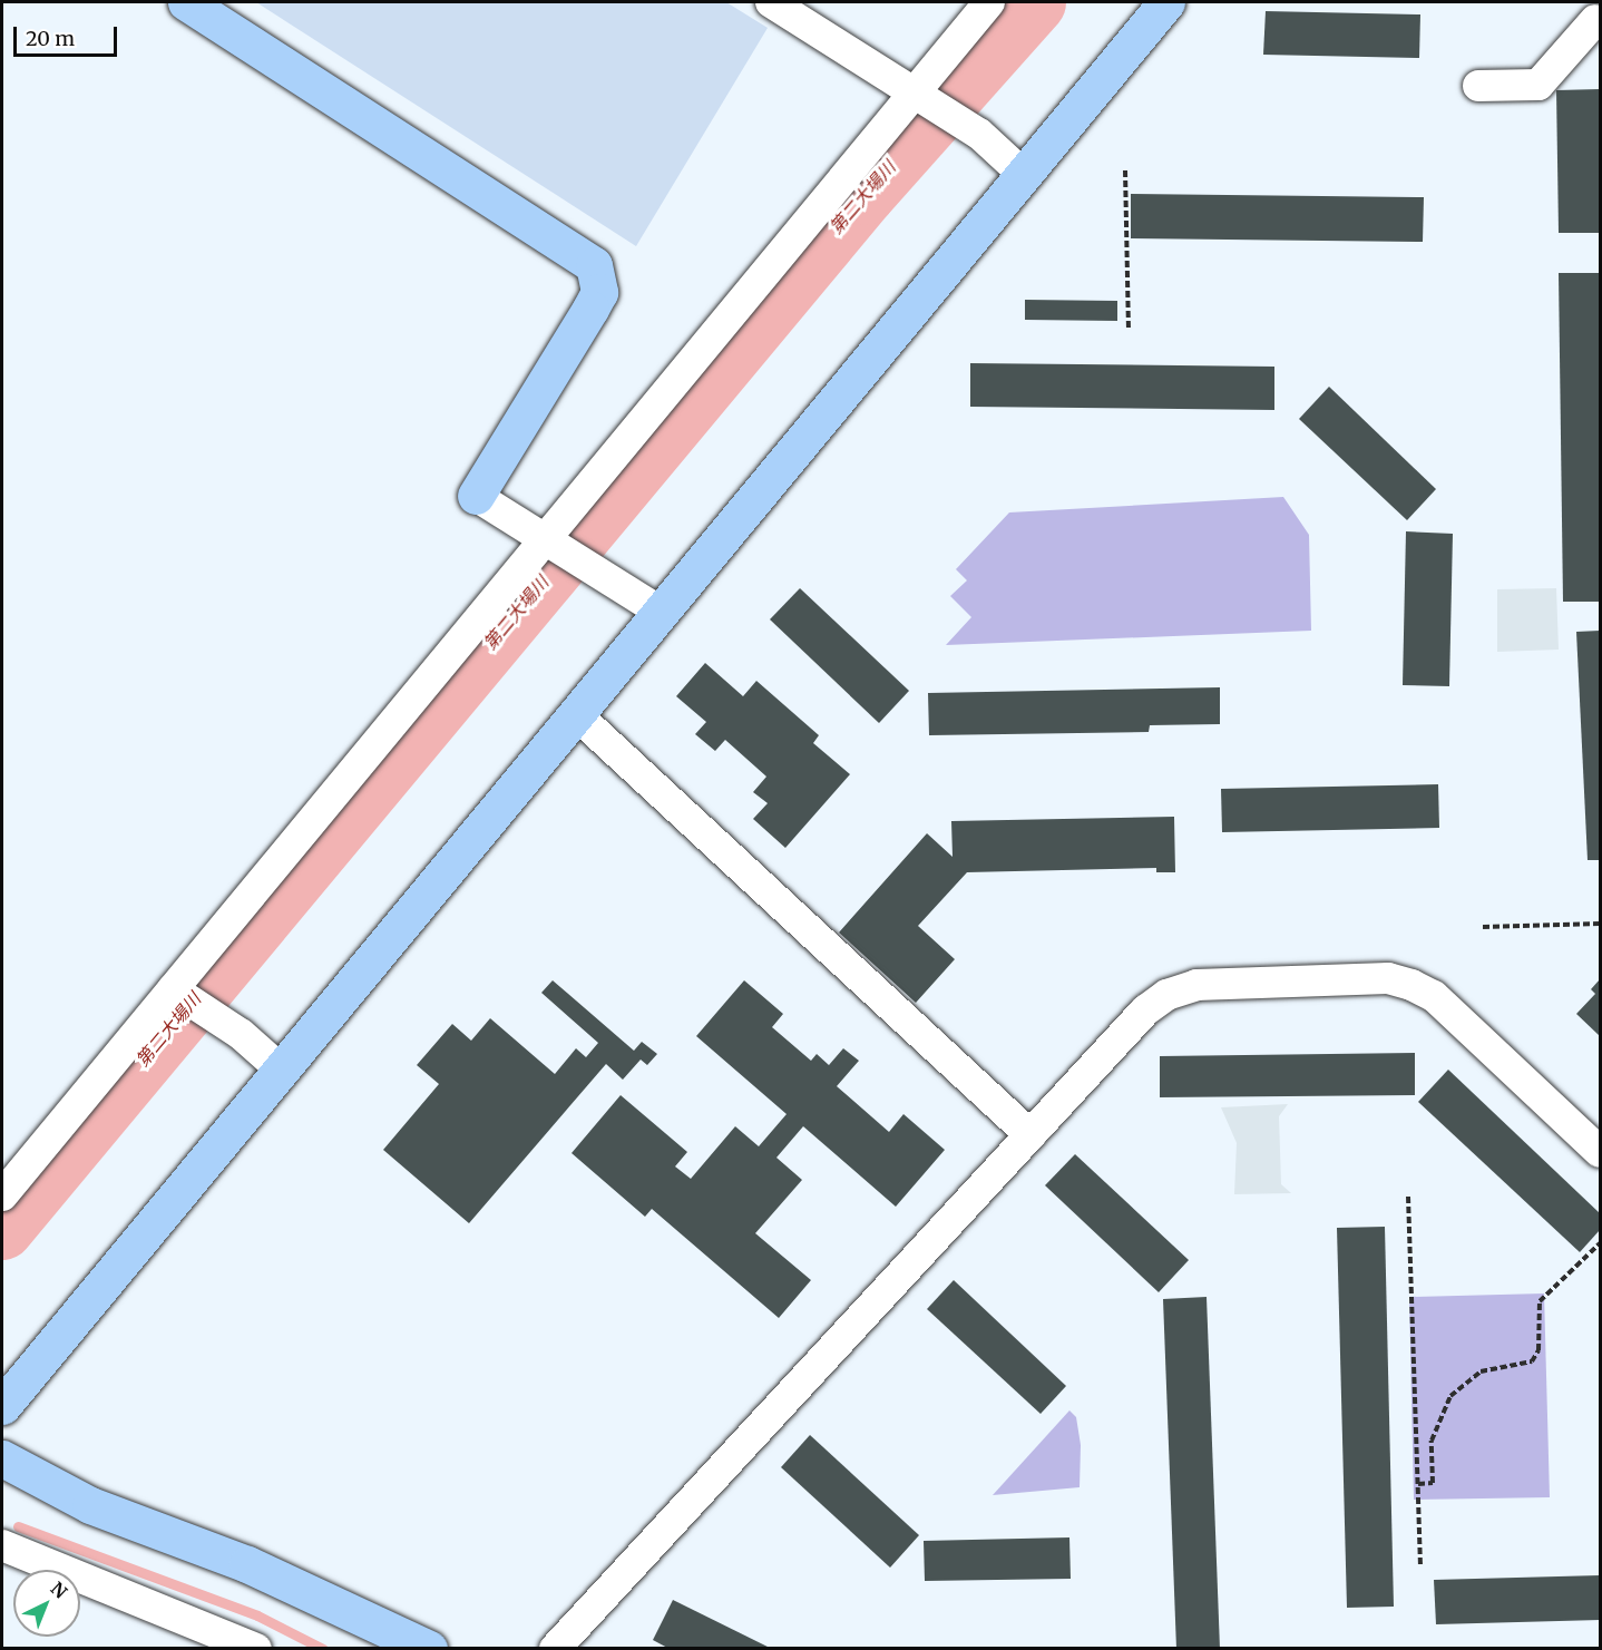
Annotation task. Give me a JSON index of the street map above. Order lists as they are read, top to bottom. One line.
{"water":["第二大場川"],"scale_bar":"20 m","north":"top right"}
